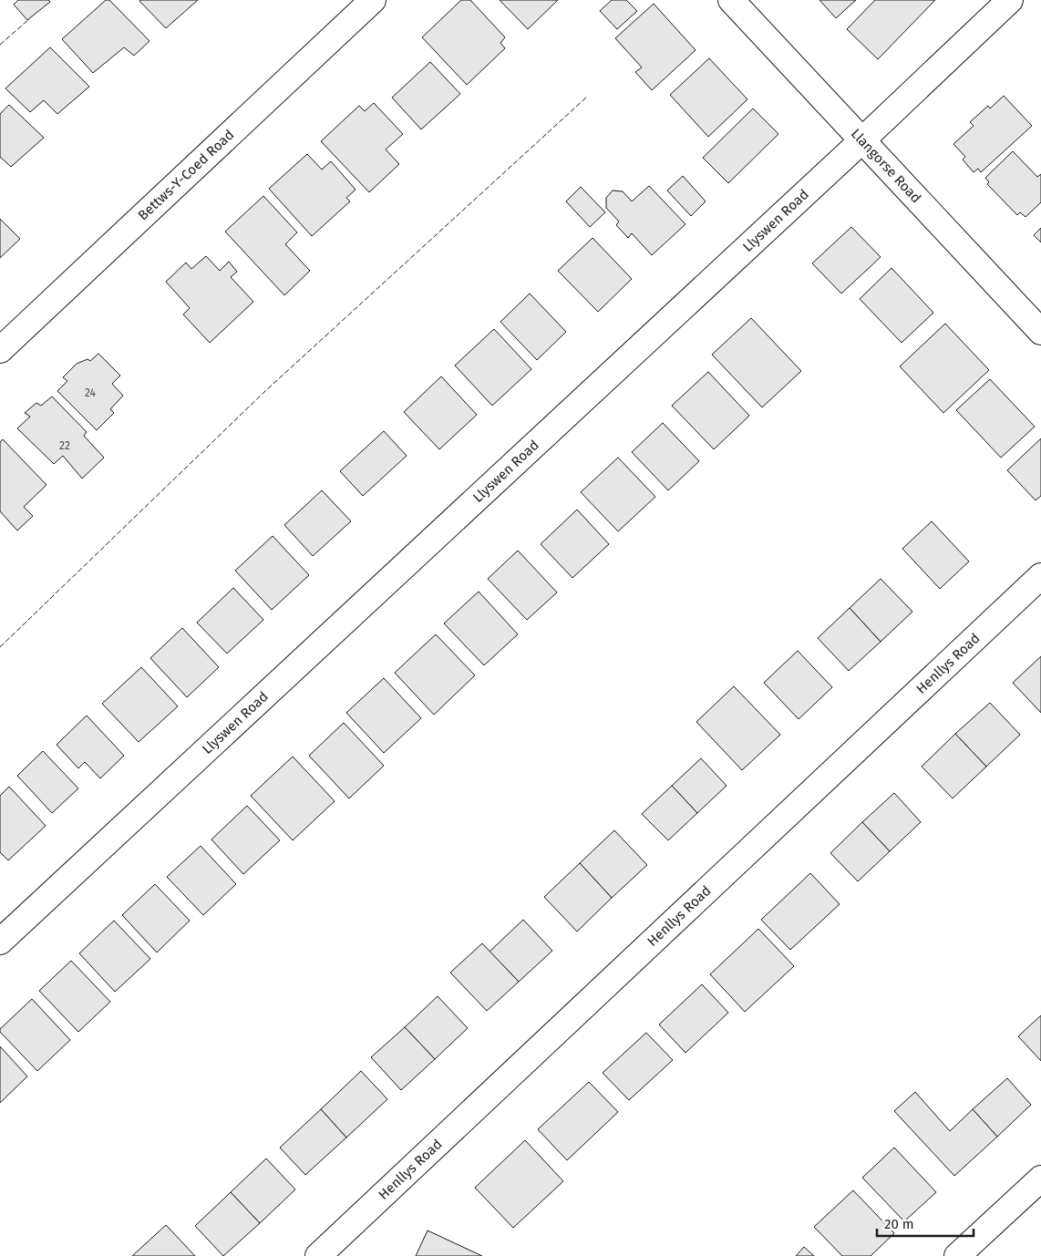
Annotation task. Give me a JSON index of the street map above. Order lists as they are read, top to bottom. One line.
{"streets":{"street":["Llangorse Road","Bettws-Y-Coed Road","Llyswen Road","Henllys Road"]},"crossings":[["Llangorse Road","Llyswen Road"]],"house_numbers":["24","22"],"scale_bar":"20 m"}
